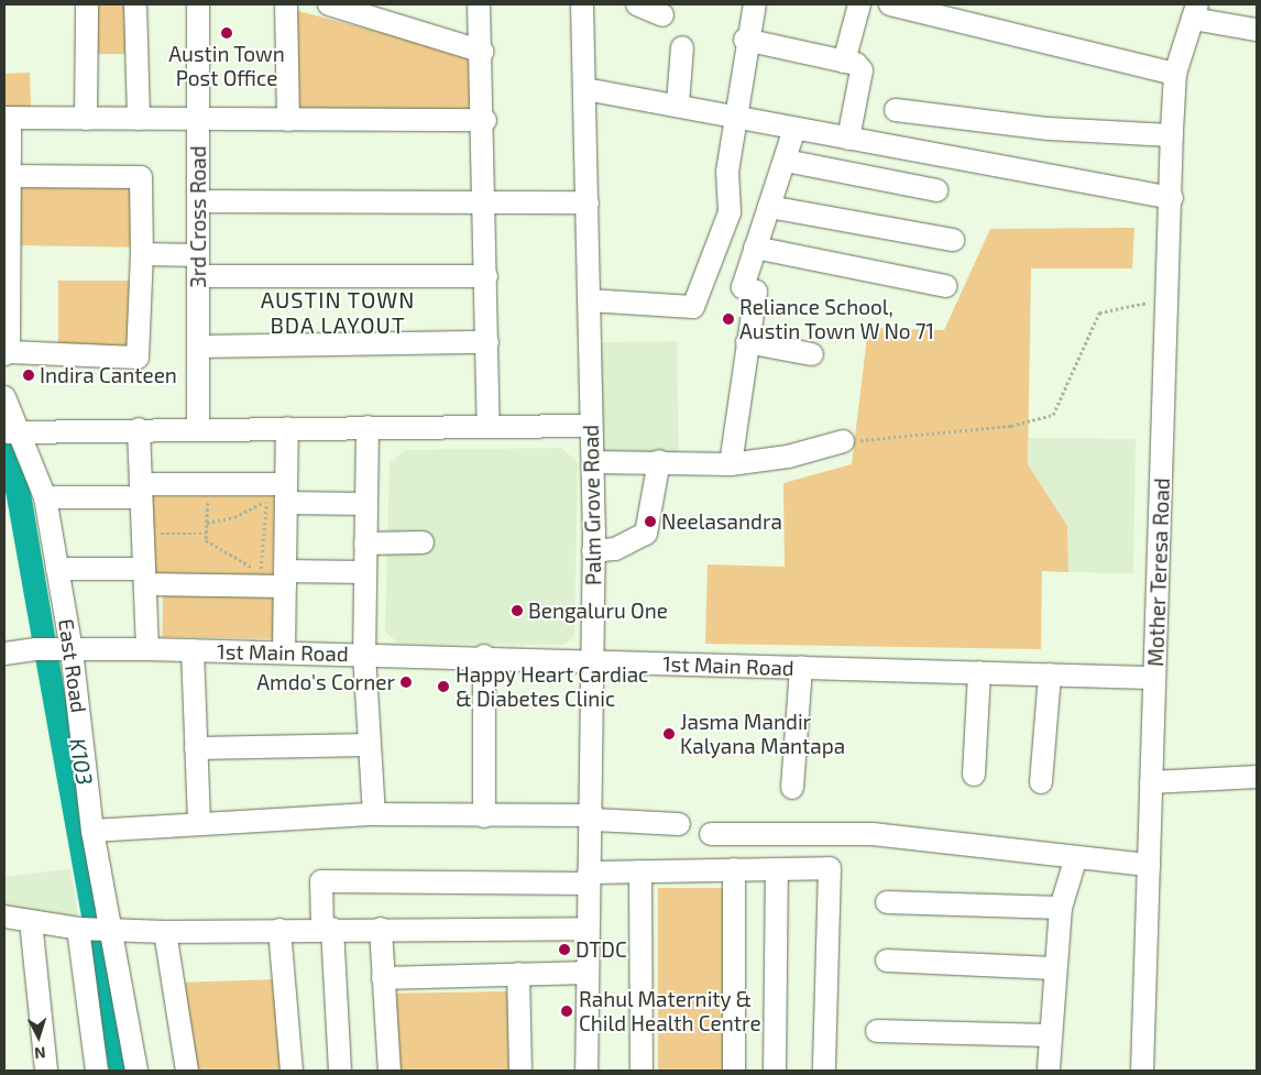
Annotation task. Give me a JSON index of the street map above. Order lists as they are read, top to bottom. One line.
{"streets":{"street":["3rd Cross Road","Palm Grove Road","Mother Teresa Road","1st Main Road","East Road"]},"crossings":[["Palm Grove Road","1st Main Road"],["Mother Teresa Road","1st Main Road"],["1st Main Road","East Road"]],"districts":["AUSTIN TOWN BDA LAYOUT"],"water":["K103"],"places":["Austin Town Post Office","Reliance School, Austin Town W No 71","Indira Canteen","Neelasandra","Bengaluru One","Amdo's Corner","Happy Heart Cardiac & Diabetes Clinic","Jasma Mandir Kalyana Mantapa","DTDC","Rahul Maternity & Child Health Centre"],"north":"bottom"}
